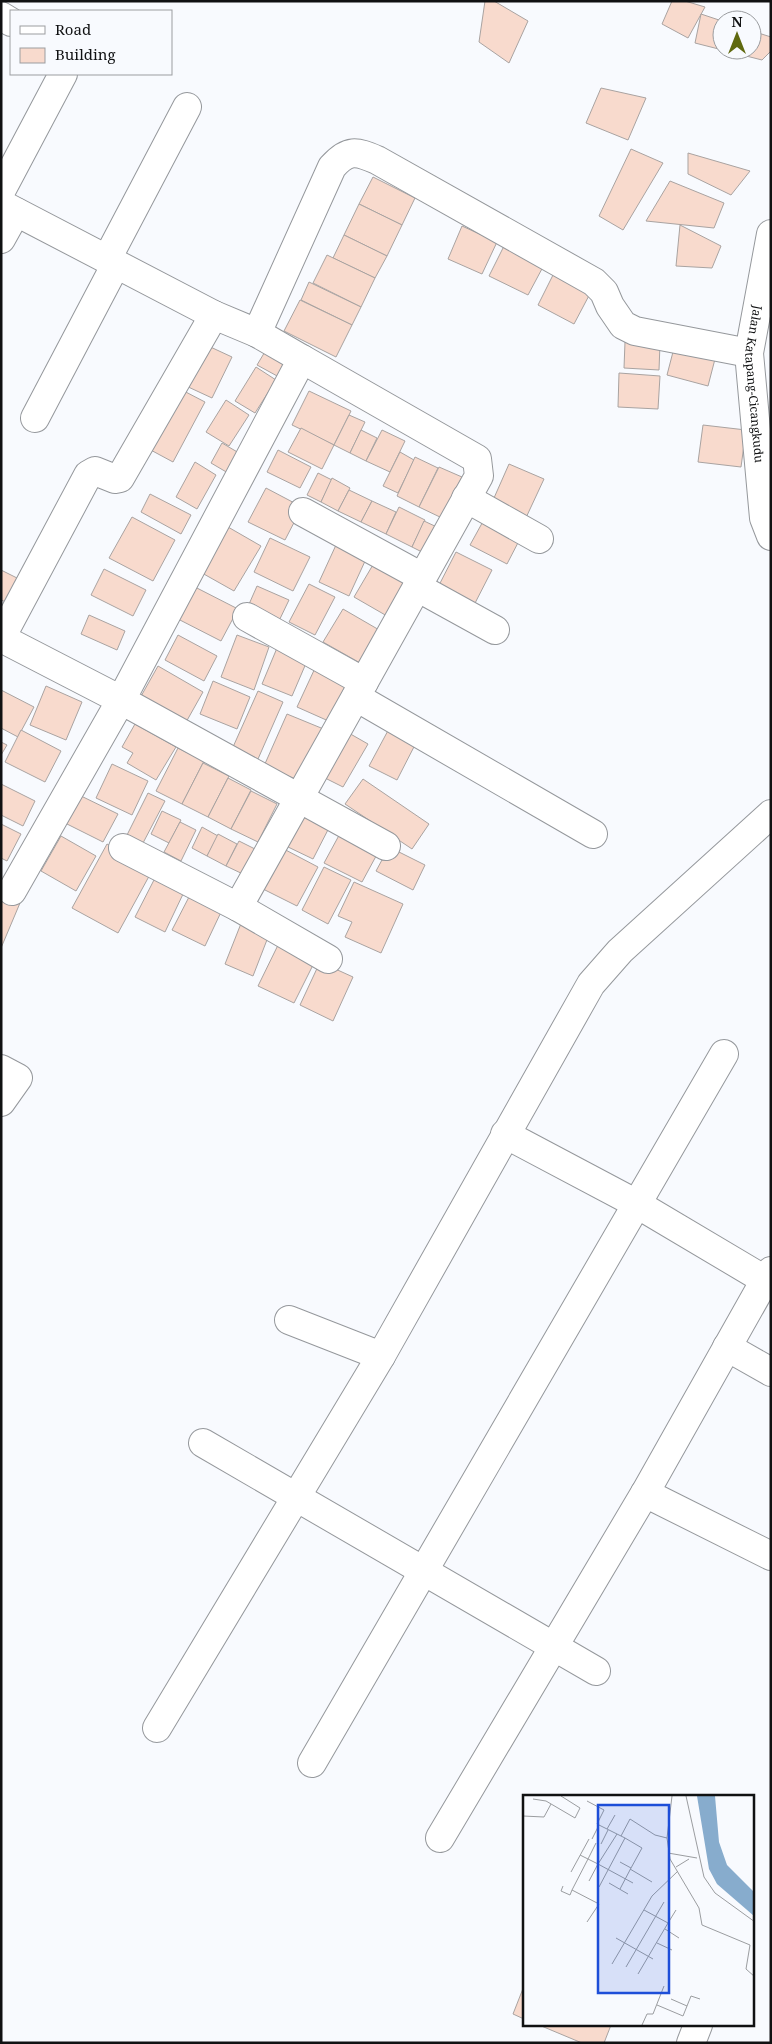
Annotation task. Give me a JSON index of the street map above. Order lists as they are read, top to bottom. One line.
{"streets":{"street":["Jalan Katapang-Cicangkudu"]},"legend":["Road","Building"],"north":"top"}
